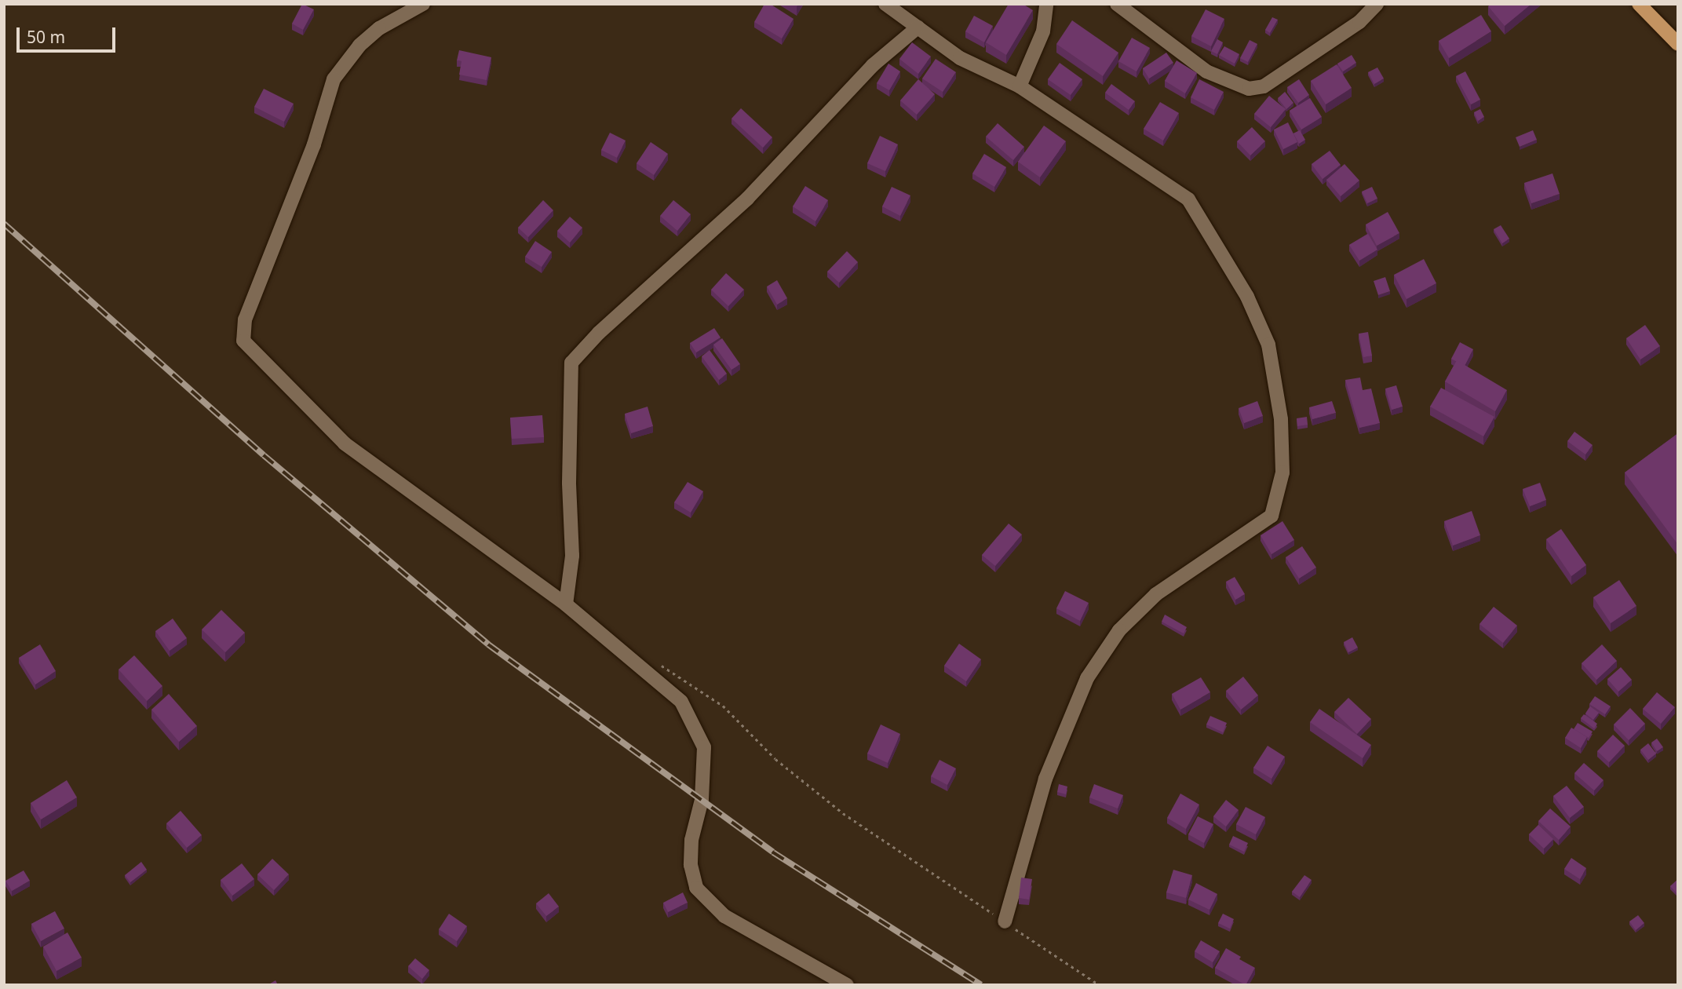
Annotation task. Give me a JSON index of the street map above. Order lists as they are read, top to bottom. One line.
{"scale_bar":"50 m"}
